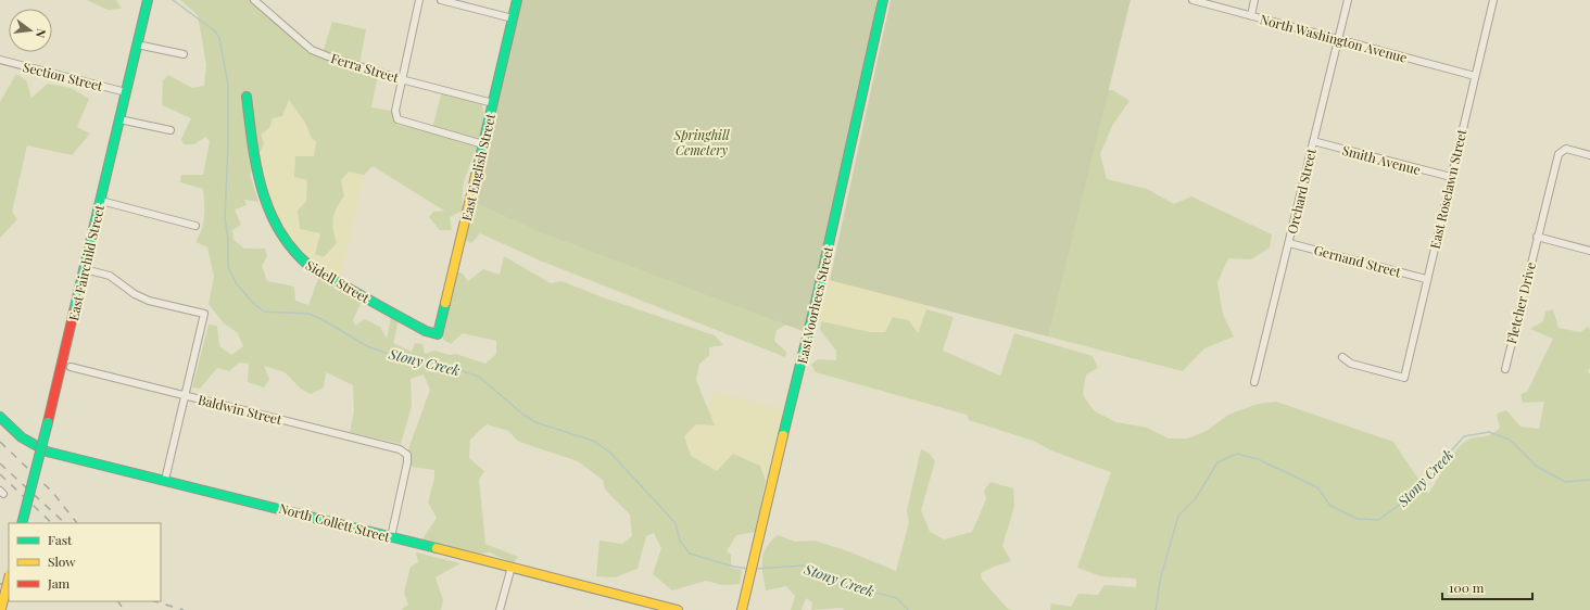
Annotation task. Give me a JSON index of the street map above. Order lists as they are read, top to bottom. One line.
{"streets":{"street":["North Washington Avenue","Ferra Street","Section Street","Smith Avenue","East English Street","East Roselawn Street","Orchard Street","Gernand Street","East Fairchild Street","Sidell Street","Fletcher Drive","East Voorhees Street","Baldwin Street","North Collett Street"]},"crossings":[["North Washington Avenue","East Roselawn Street"],["North Washington Avenue","Orchard Street"],["Ferra Street","East English Street"],["Section Street","East Fairchild Street"],["Smith Avenue","East Roselawn Street"],["Smith Avenue","Orchard Street"],["East English Street","Sidell Street"],["East Roselawn Street","Gernand Street"],["Orchard Street","Gernand Street"],["Baldwin Street","North Collett Street"]],"water":["Stony Creek"],"parks":["Springhill Cemetery"],"legend":["Fast","Slow","Jam"],"scale_bar":"100 m","north":"right"}
